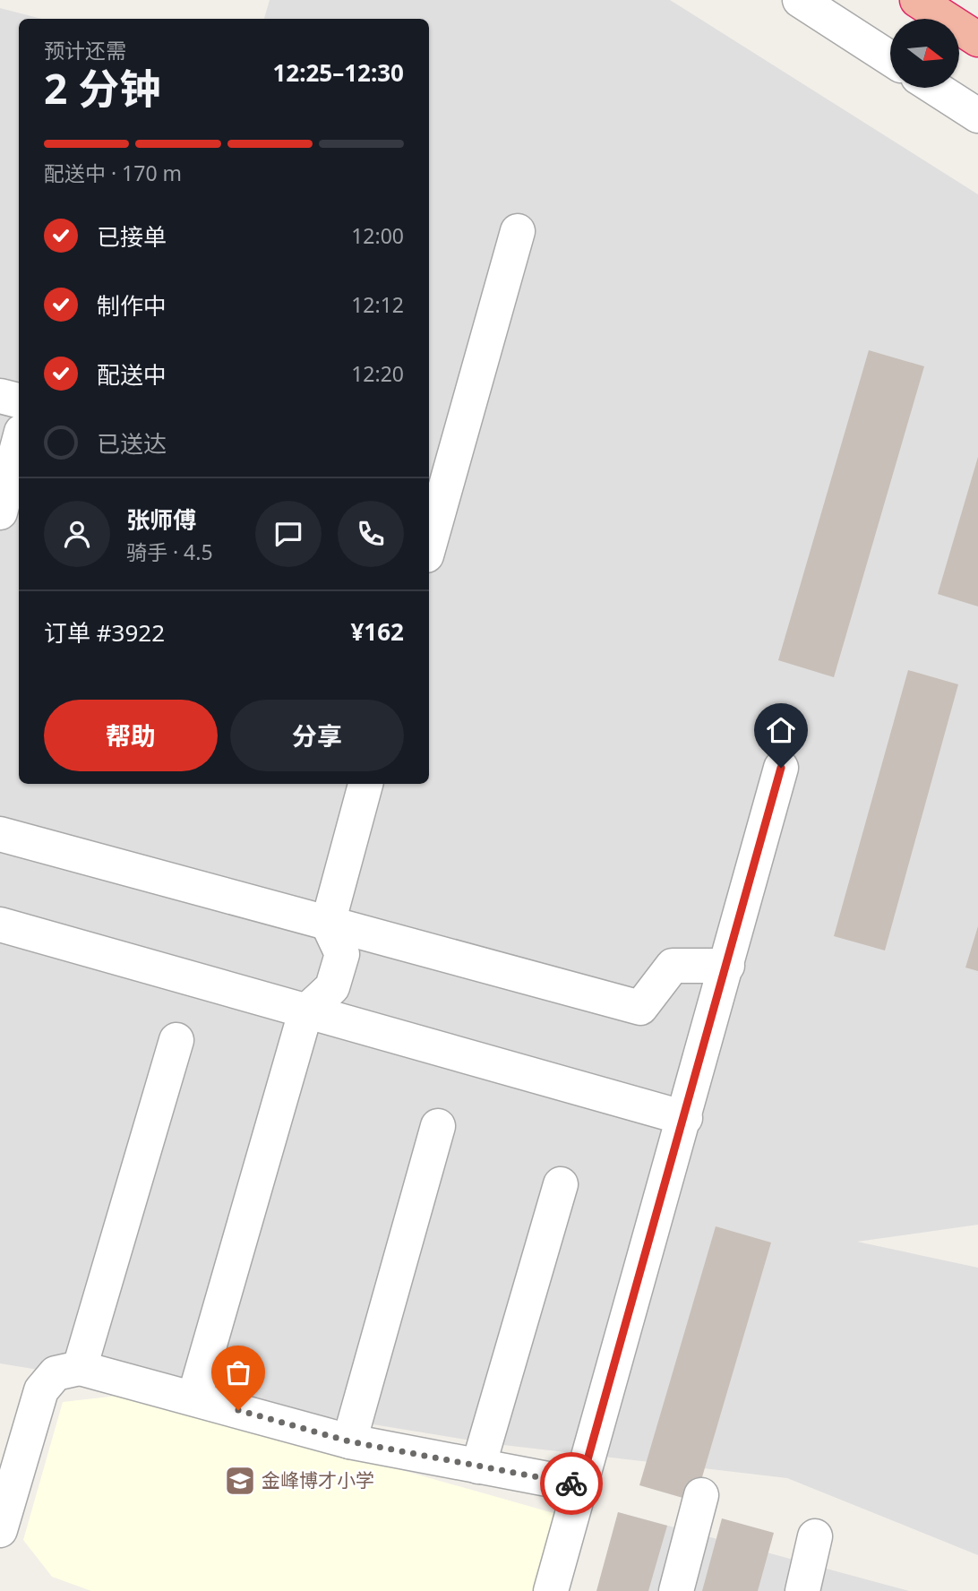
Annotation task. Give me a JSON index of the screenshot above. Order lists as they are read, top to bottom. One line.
{"places":{"school or university":["金峰博才小学"]},"north":"right","page":{"heading":["2 分钟","预计还需","12:25–12:30"],"panel":["张师傅","骑手 · 4.5","订单 #3922","¥162"],"bar":"配送中 · 170 m","list":[["已接单","12:00"],["制作中","12:12"],["配送中","12:20"],"已送达"],"buttons":["帮助","分享"]}}
